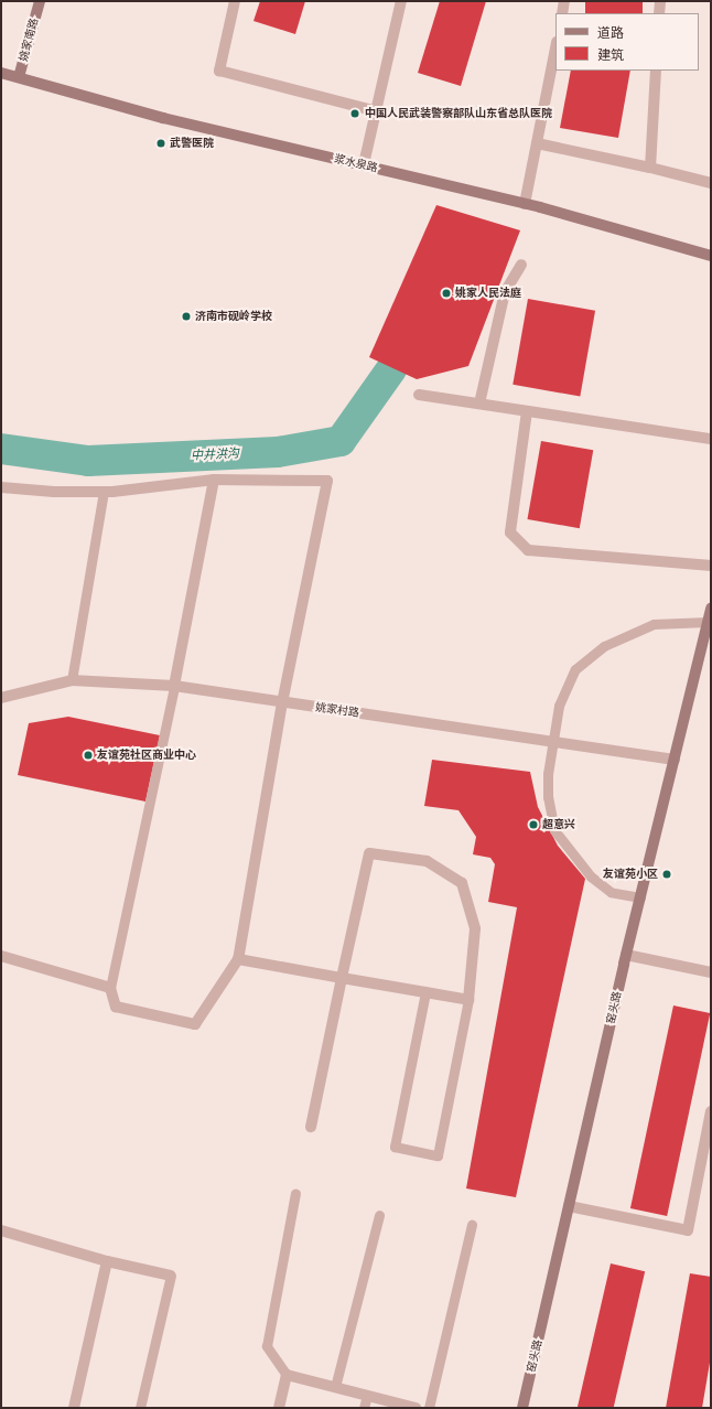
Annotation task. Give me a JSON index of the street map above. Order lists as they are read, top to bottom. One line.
{"streets":{"main road":["姚家南路","浆水泉路","窑头路"],"street":["姚家村路"]},"crossings":[["姚家南路","浆水泉路"],["姚家村路","窑头路"]],"water":["中井洪沟"],"places":["中国人民武装警察部队山东省总队医院","武警医院","姚家人民法庭","济南市砚岭学校","友谊苑社区商业中心","超意兴","友谊苑小区"],"legend":["道路","建筑"]}
